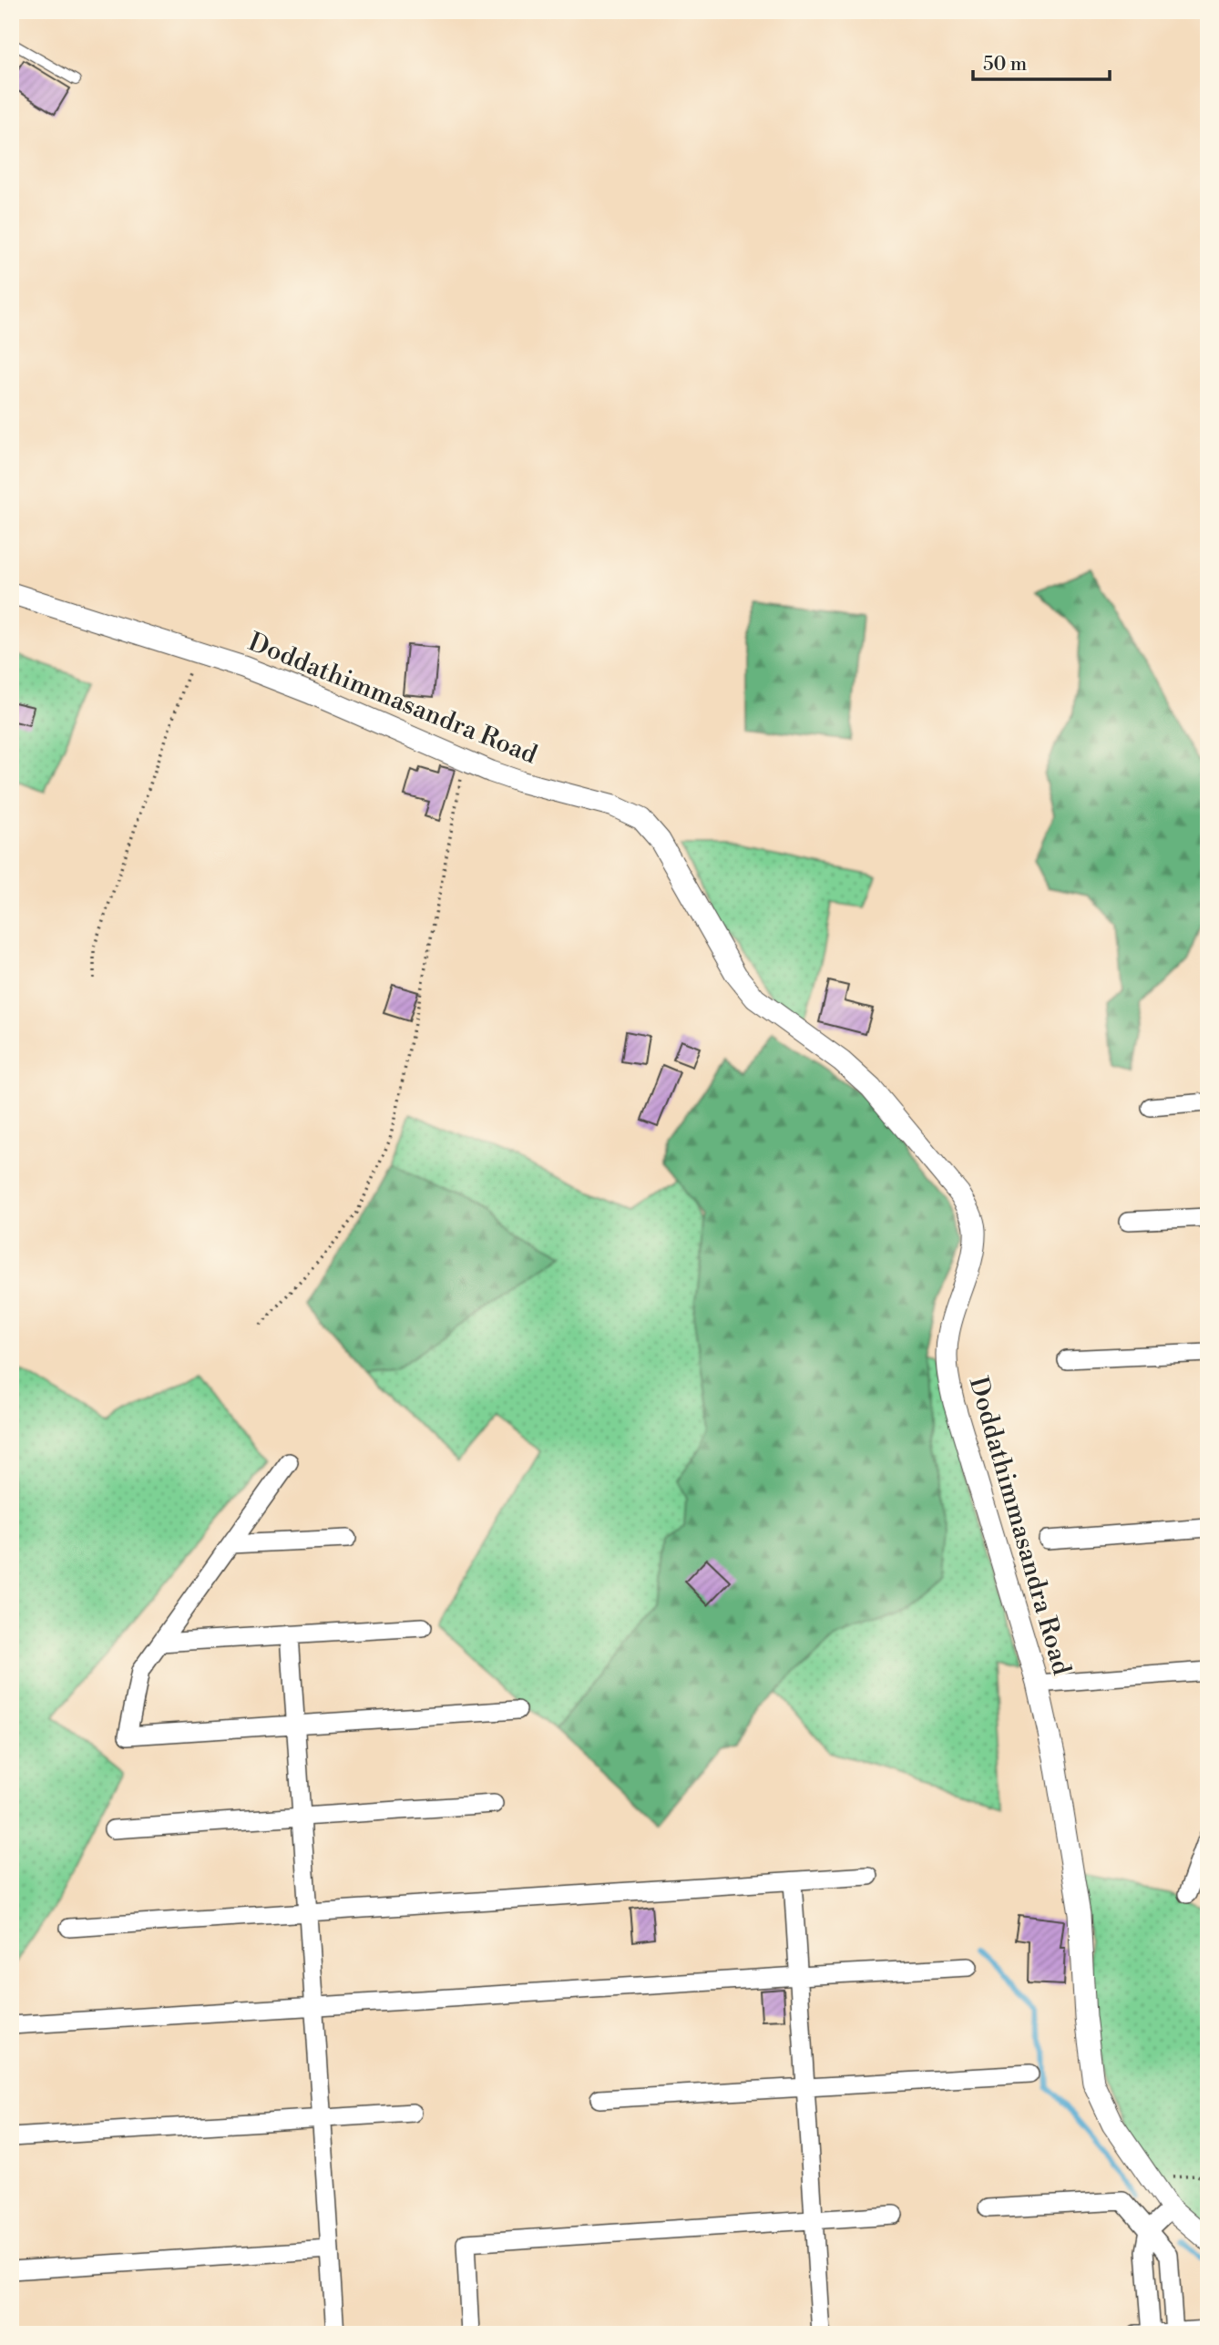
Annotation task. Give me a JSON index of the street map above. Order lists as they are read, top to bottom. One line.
{"streets":{"street":["Doddathimmasandra Road"]},"scale_bar":"50 m"}
